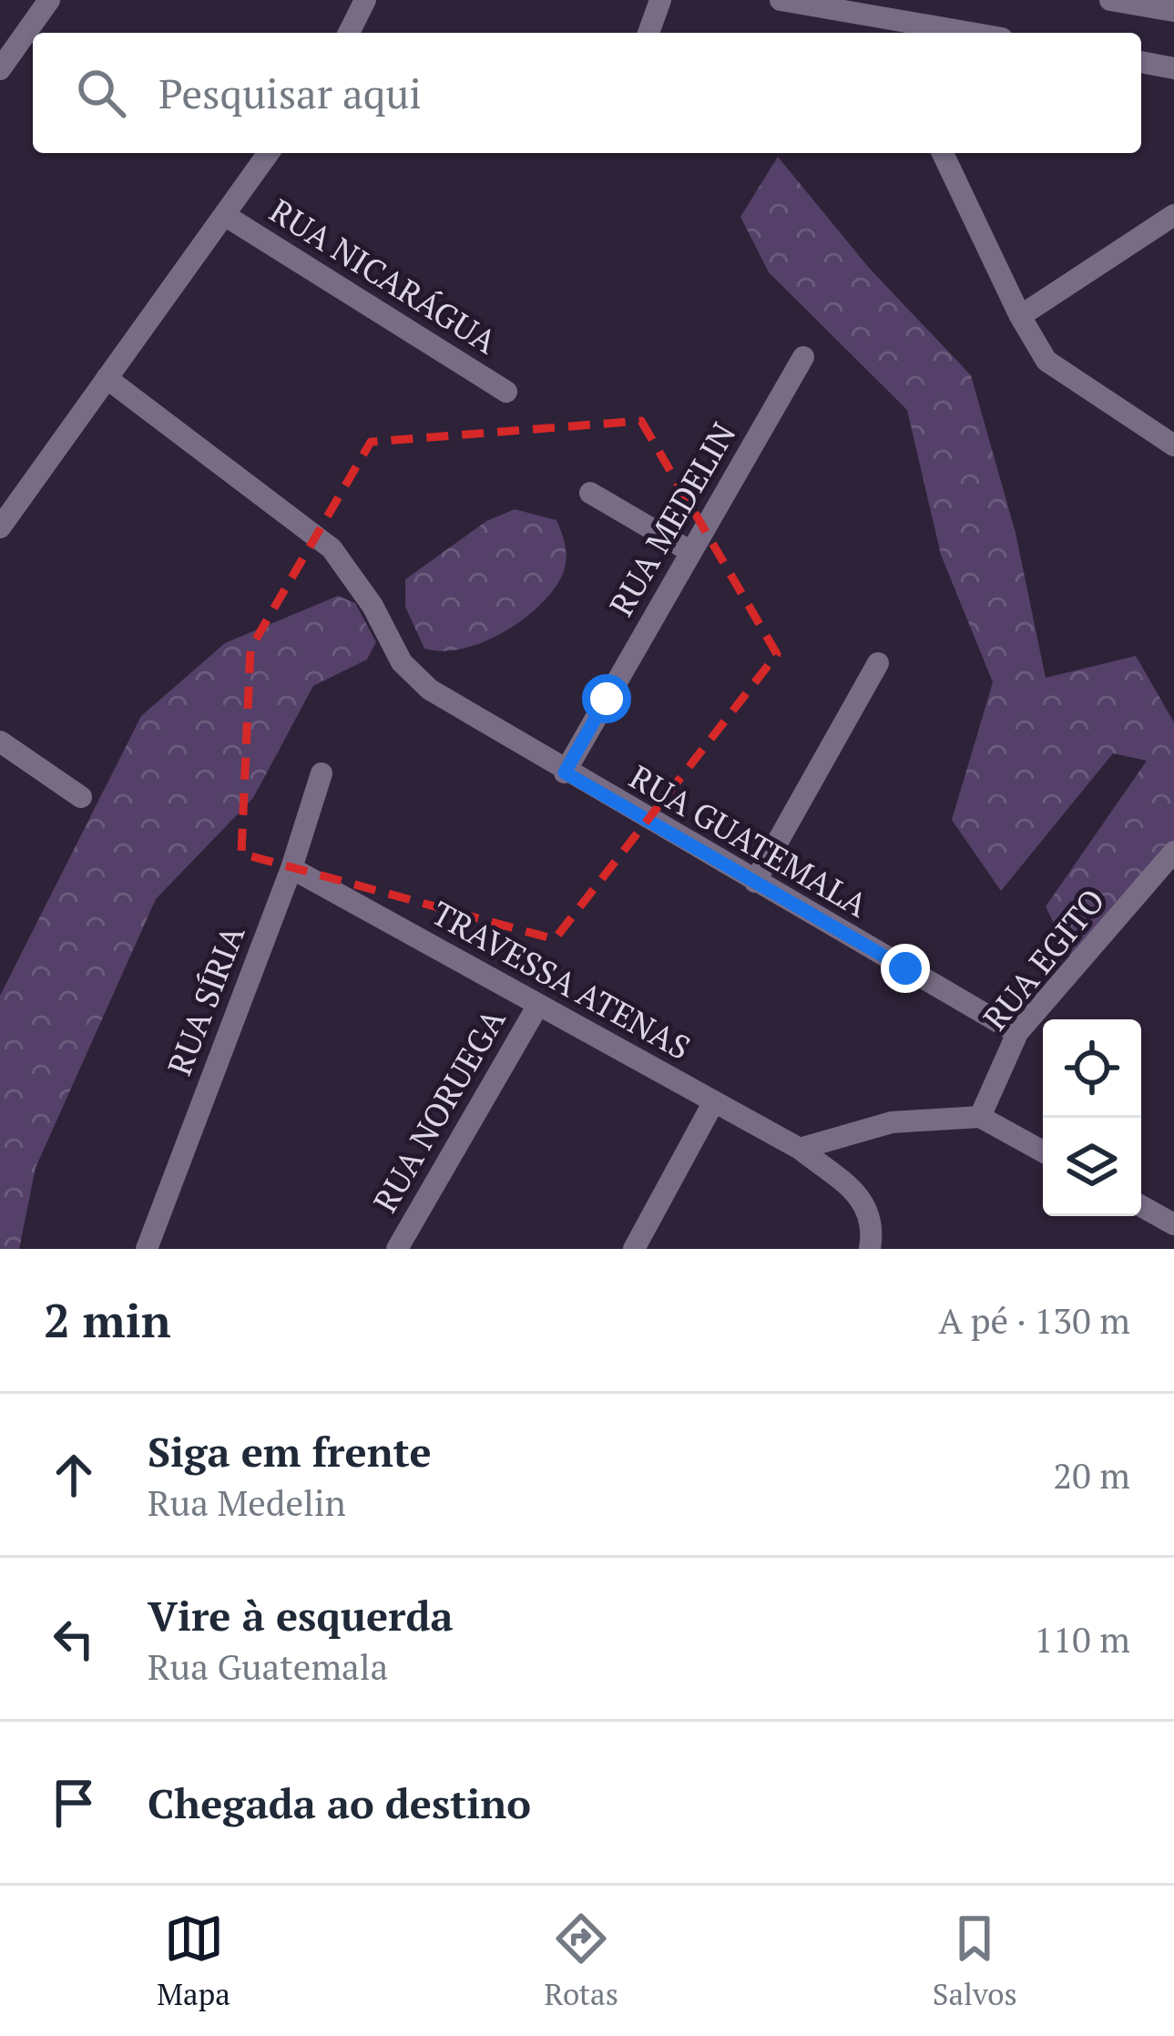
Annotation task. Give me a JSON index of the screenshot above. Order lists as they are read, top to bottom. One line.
{"streets":{"street":["RUA NICARÁGUA","RUA MEDELIN","RUA GUATEMALA","RUA EGITO","TRAVESSA ATENAS","RUA SÍRIA","RUA NORUEGA"]},"crossings":[["RUA MEDELIN","RUA GUATEMALA"],["RUA GUATEMALA","RUA EGITO"],["TRAVESSA ATENAS","RUA SÍRIA"],["TRAVESSA ATENAS","RUA NORUEGA"]],"page":{"search":"Pesquisar aqui","heading":["2 min","A pé · 130 m"],"list":[["Siga em frente","Rua Medelin","20 m"],["Vire à esquerda","Rua Guatemala","110 m"],"Chegada ao destino"],"nav":["Mapa","Rotas","Salvos"]}}
